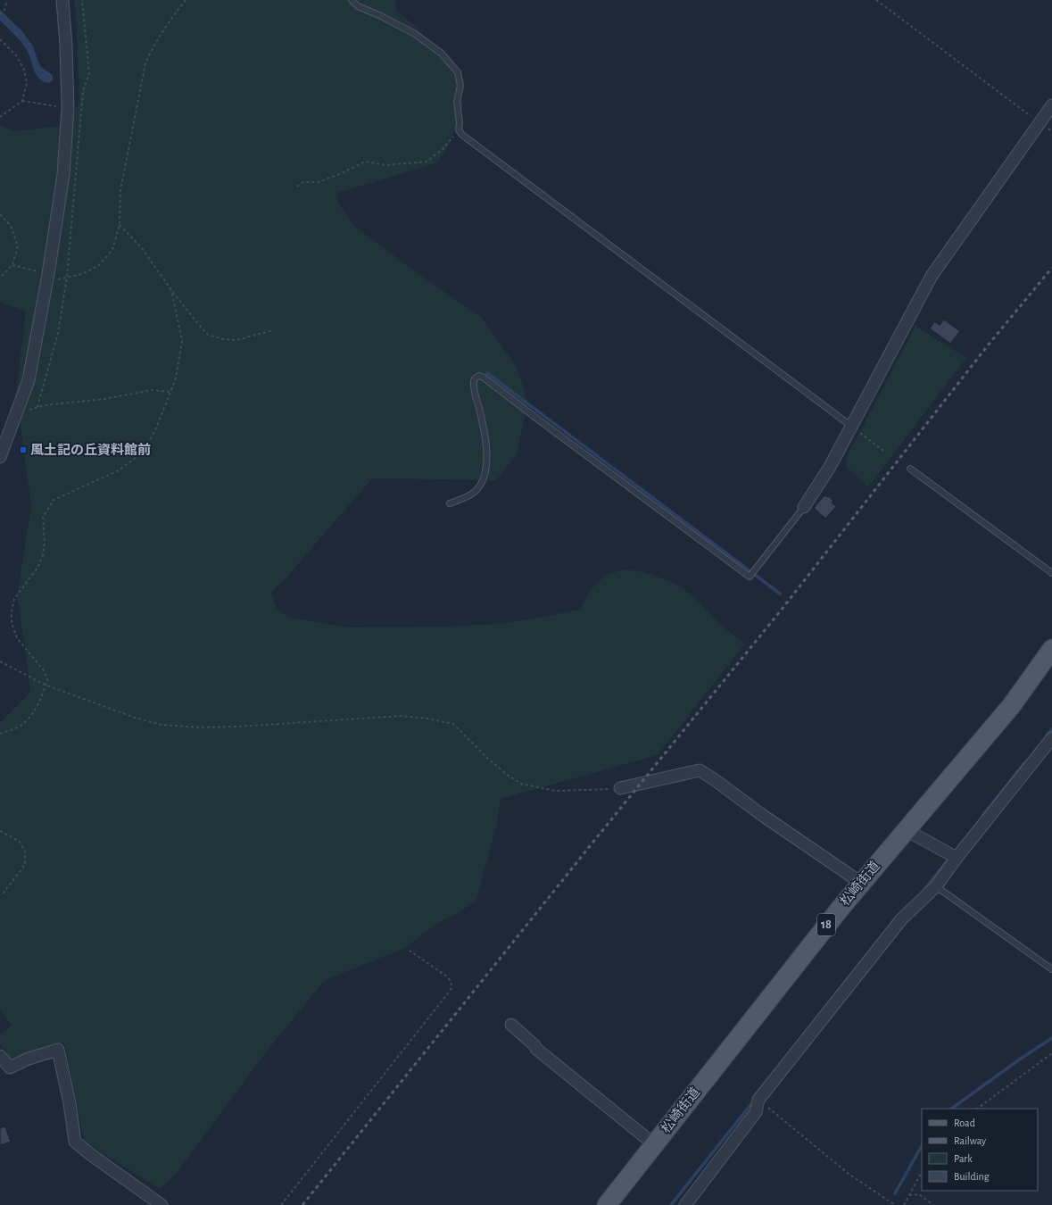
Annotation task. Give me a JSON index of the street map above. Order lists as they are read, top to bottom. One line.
{"streets":{"main road":["松崎街道","18"]},"places":{"transit":["風土記の丘資料館前"]},"legend":["Road","Railway","Park","Building"]}
